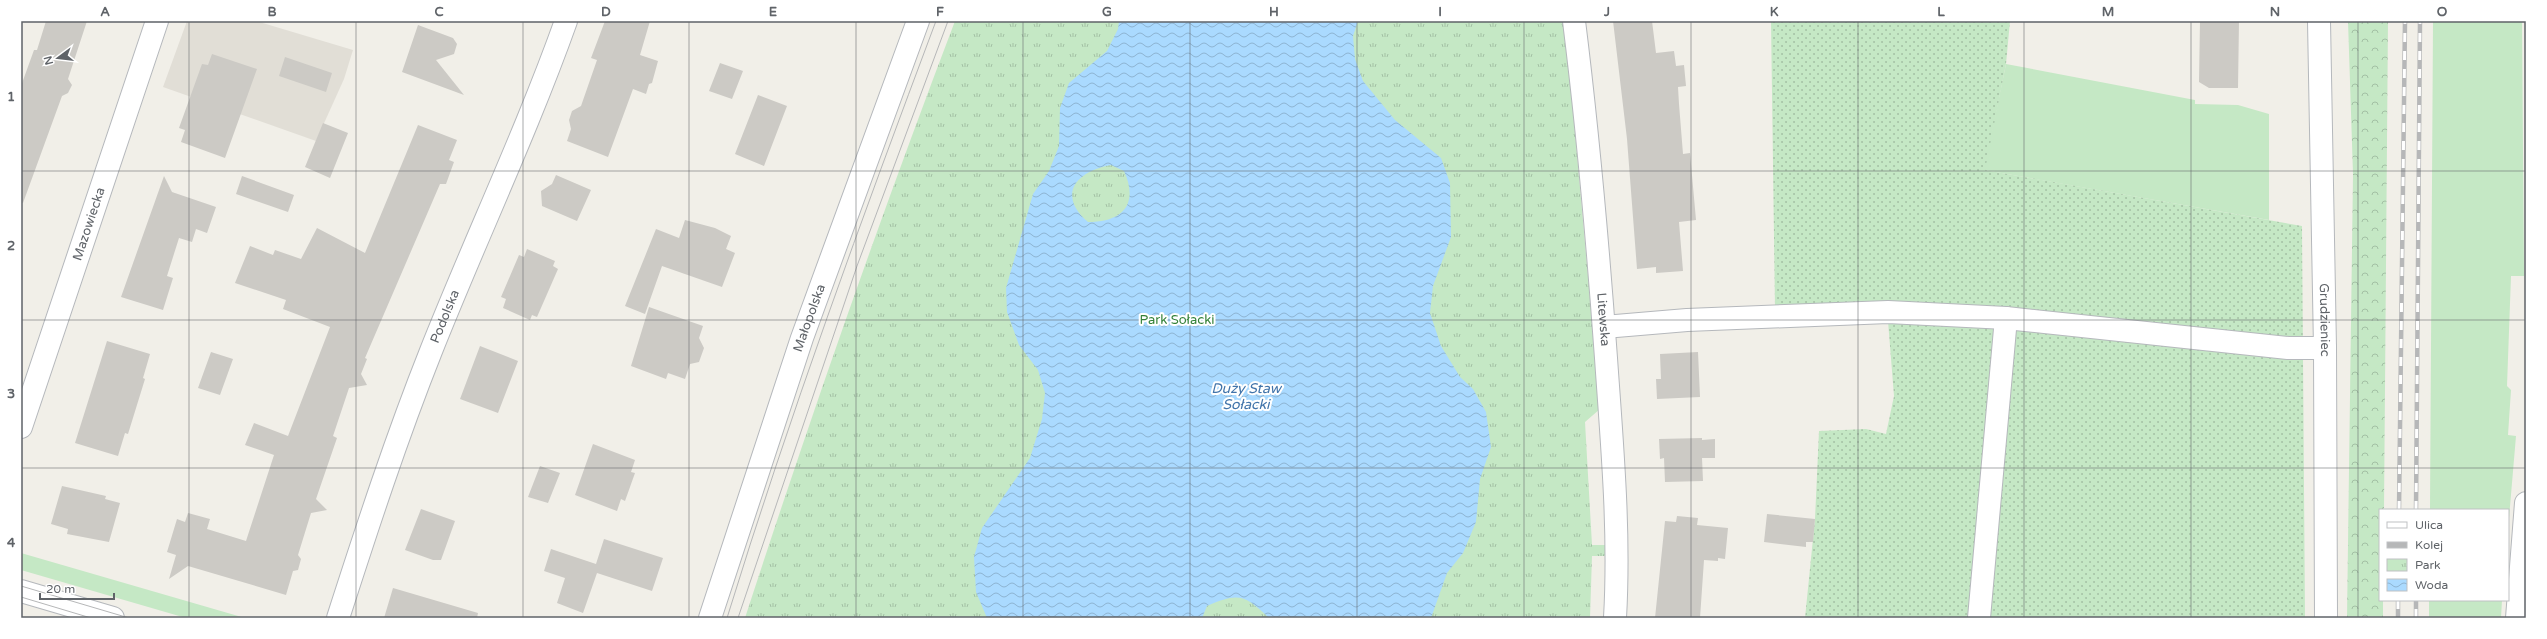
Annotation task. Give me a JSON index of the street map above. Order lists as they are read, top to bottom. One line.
{"streets":{"street":["Mazowiecka","Podolska","Małopolska","Litewska","Grudzieniec"]},"water":["Duży Staw Sołacki"],"parks":["Park Sołacki"],"legend":["Ulica","Kolej","Park","Woda"],"scale_bar":"20 m","north":"left","grid":{"columns":["A","B","C","D","E","F","G","H","I","J","K","L","M","N","O"],"rows":["1","2","3","4"]}}
